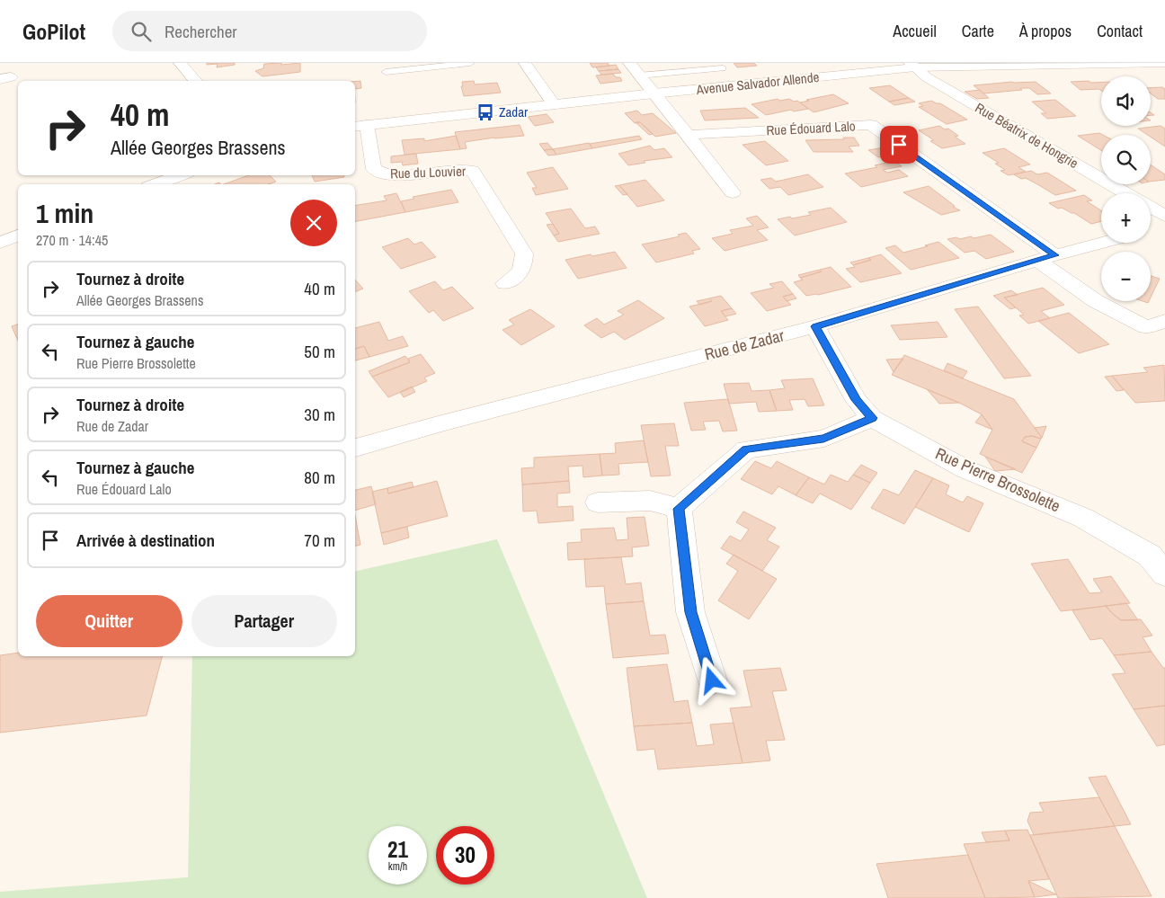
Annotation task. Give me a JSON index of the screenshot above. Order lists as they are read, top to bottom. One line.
{"streets":{"street":["Avenue Salvador Allende","Rue Édouard Lalo","Rue Béatrix de Hongrie","Rue du Louvier","Rue de Zadar","Rue Pierre Brossolette"]},"crossings":[["Avenue Salvador Allende","Rue Béatrix de Hongrie"],["Avenue Salvador Allende","Rue du Louvier"],["Rue Édouard Lalo","Rue de Zadar"],["Rue de Zadar","Rue Pierre Brossolette"]],"places":{"bus stop":["Zadar"]},"page":{"header":"GoPilot","search":"Rechercher","nav":["Accueil","Carte","À propos","Contact"],"map_buttons":["+","−"],"turn":["40 m","Allée Georges Brassens"],"heading":["1 min","270 m · 14:45"],"list":[{"name":"Tournez à droite","note":"Allée Georges Brassens","value":"40 m"},{"name":"Tournez à gauche","note":"Rue Pierre Brossolette","value":"50 m"},{"name":"Tournez à droite","note":"Rue de Zadar","value":"30 m"},{"name":"Tournez à gauche","note":"Rue Édouard Lalo","value":"80 m"},{"name":"Arrivée à destination","value":"70 m"}],"buttons":["Quitter","Partager"],"speed":"21 km/h","limit":"30"}}
